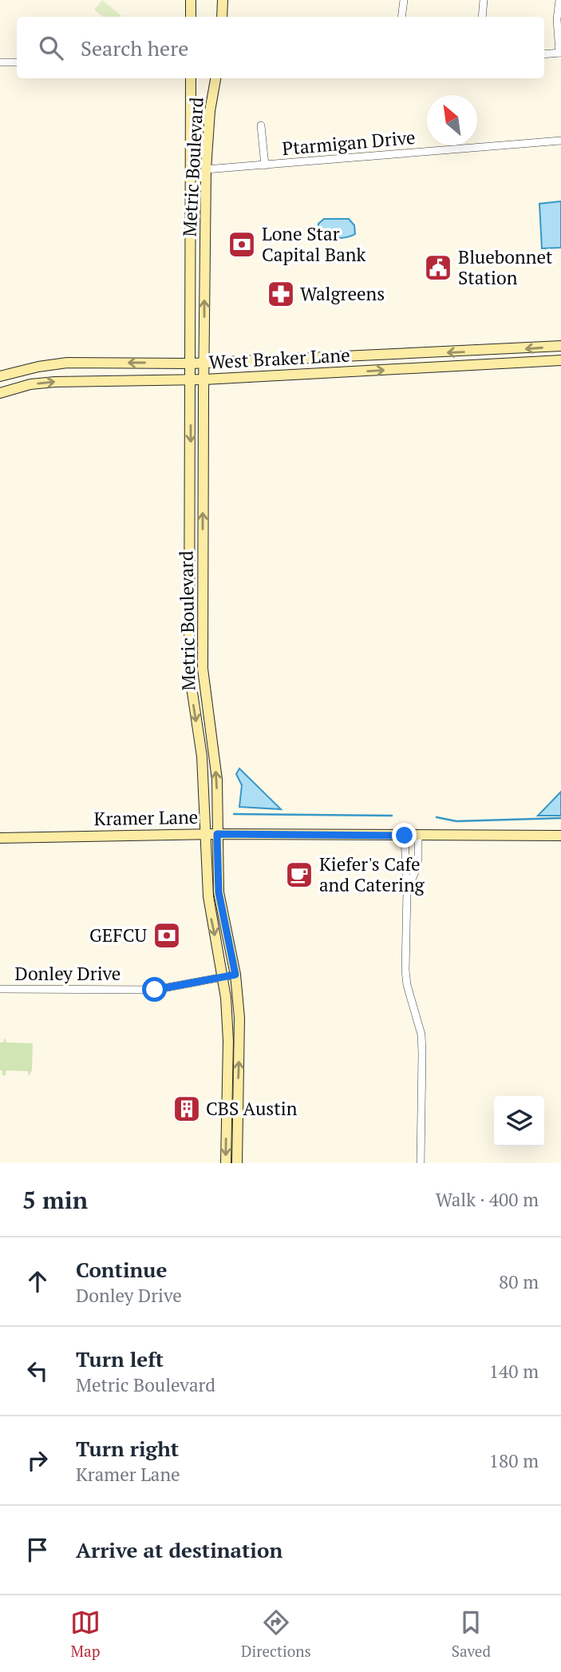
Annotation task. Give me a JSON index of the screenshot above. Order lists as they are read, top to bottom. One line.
{"streets":{"main road":["Metric Boulevard","West Braker Lane","Kramer Lane"],"street":["Ptarmigan Drive","Donley Drive"]},"crossings":[["Ptarmigan Drive","Metric Boulevard"],["Metric Boulevard","West Braker Lane"],["Metric Boulevard","Kramer Lane"],["Metric Boulevard","Donley Drive"]],"places":{"bank":["Lone Star Capital Bank","GEFCU"],"public building":["Bluebonnet Station"],"pharmacy":["Walgreens"],"cafe":["Kiefer's Cafe and Catering"],"building":["CBS Austin"]},"north":"top left","page":{"search":"Search here","heading":["5 min","Walk · 400 m"],"list":[["Continue","Donley Drive","80 m"],["Turn left","Metric Boulevard","140 m"],["Turn right","Kramer Lane","180 m"],"Arrive at destination"],"nav":["Map","Directions","Saved"]}}
